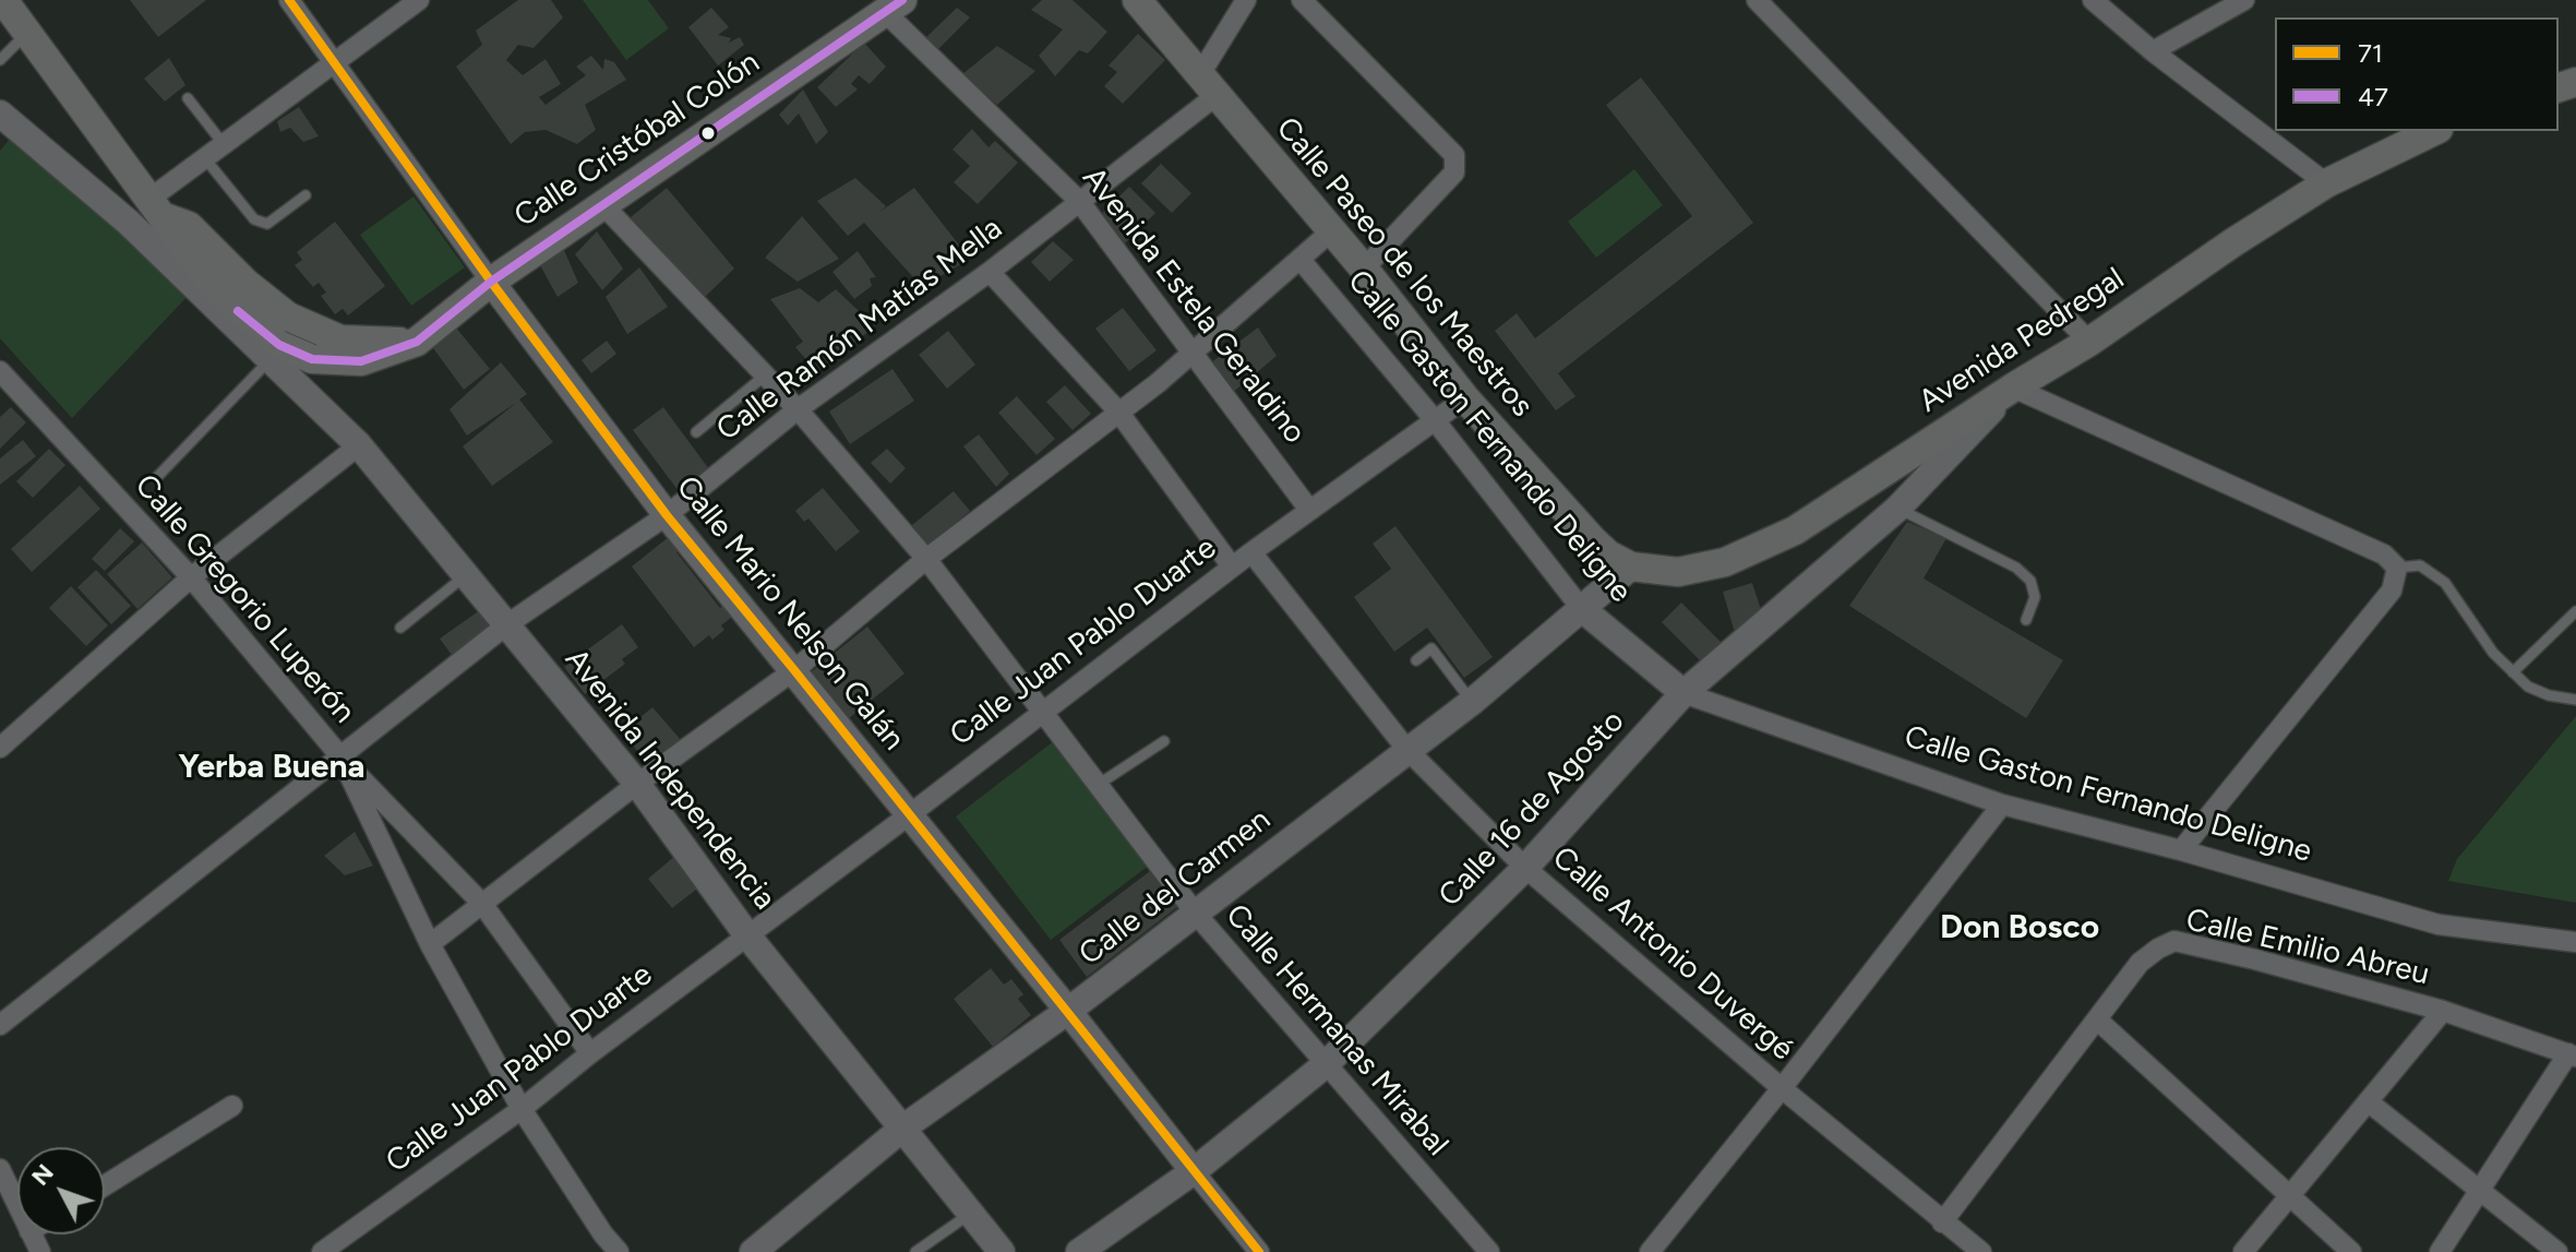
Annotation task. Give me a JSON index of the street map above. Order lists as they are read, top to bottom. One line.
{"streets":{"main road":["Calle Cristóbal Colón","Calle Paseo de los Maestros","Avenida Pedregal"],"street":["Avenida Estela Geraldino","Calle Ramón Matías Mella","Calle Gaston Fernando Deligne","Calle Gregorio Luperón","Calle Mario Nelson Galán","Calle Juan Pablo Duarte","Avenida Independencia","Calle 16 de Agosto","Calle del Carmen","Calle Emilio Abreu","Calle Antonio Duvergé","Calle Hermanas Mirabal"]},"crossings":[["Calle Cristóbal Colón","Avenida Estela Geraldino"],["Calle Cristóbal Colón","Calle Mario Nelson Galán"],["Calle Cristóbal Colón","Avenida Independencia"],["Calle Cristóbal Colón","Calle Hermanas Mirabal"],["Calle Paseo de los Maestros","Calle Ramón Matías Mella"],["Calle Paseo de los Maestros","Avenida Pedregal"],["Calle Paseo de los Maestros","Calle Juan Pablo Duarte"],["Calle Paseo de los Maestros","Calle del Carmen"],["Avenida Estela Geraldino","Calle Ramón Matías Mella"],["Avenida Estela Geraldino","Calle Juan Pablo Duarte"],["Calle Ramón Matías Mella","Calle Gregorio Luperón"],["Calle Ramón Matías Mella","Calle Mario Nelson Galán"],["Calle Ramón Matías Mella","Avenida Independencia"],["Calle Ramón Matías Mella","Calle Hermanas Mirabal"],["Avenida Pedregal","Calle 16 de Agosto"],["Avenida Pedregal","Calle del Carmen"],["Calle Gaston Fernando Deligne","Calle Juan Pablo Duarte"],["Calle Gaston Fernando Deligne","Calle 16 de Agosto"],["Calle Gaston Fernando Deligne","Calle del Carmen"],["Calle Gregorio Luperón","Calle Juan Pablo Duarte"],["Calle Mario Nelson Galán","Calle Juan Pablo Duarte"],["Calle Mario Nelson Galán","Calle 16 de Agosto"],["Calle Mario Nelson Galán","Calle del Carmen"],["Calle Juan Pablo Duarte","Avenida Independencia"],["Calle Juan Pablo Duarte","Calle Antonio Duvergé"],["Calle Juan Pablo Duarte","Calle Hermanas Mirabal"],["Avenida Independencia","Calle del Carmen"],["Calle 16 de Agosto","Calle Antonio Duvergé"],["Calle 16 de Agosto","Calle Hermanas Mirabal"],["Calle del Carmen","Calle Antonio Duvergé"],["Calle del Carmen","Calle Hermanas Mirabal"],["Calle Emilio Abreu","Calle Antonio Duvergé"]],"districts":["Yerba Buena","Don Bosco"],"lines":["transit line 71","transit line 47"],"legend":["71","47"],"north":"top left"}
